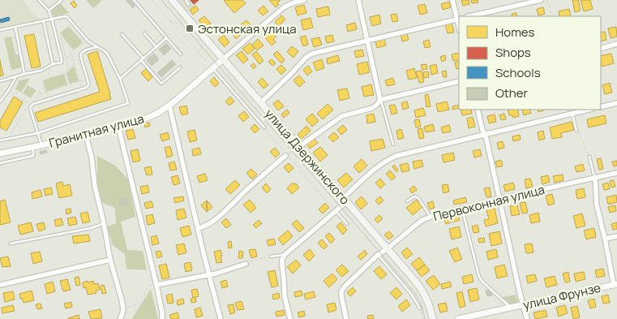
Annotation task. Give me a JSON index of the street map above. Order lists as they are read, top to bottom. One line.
{"streets":{"main road":["улица Дзержинского"],"street":["Гранитная улица","Первоконная улица","улица Фрунзе"]},"crossings":[["Гранитная улица","улица Дзержинского"],["улица Дзержинского","Первоконная улица"]],"places":{"transit":["Эстонская улица"]},"legend":["Homes","Shops","Schools","Other"]}
